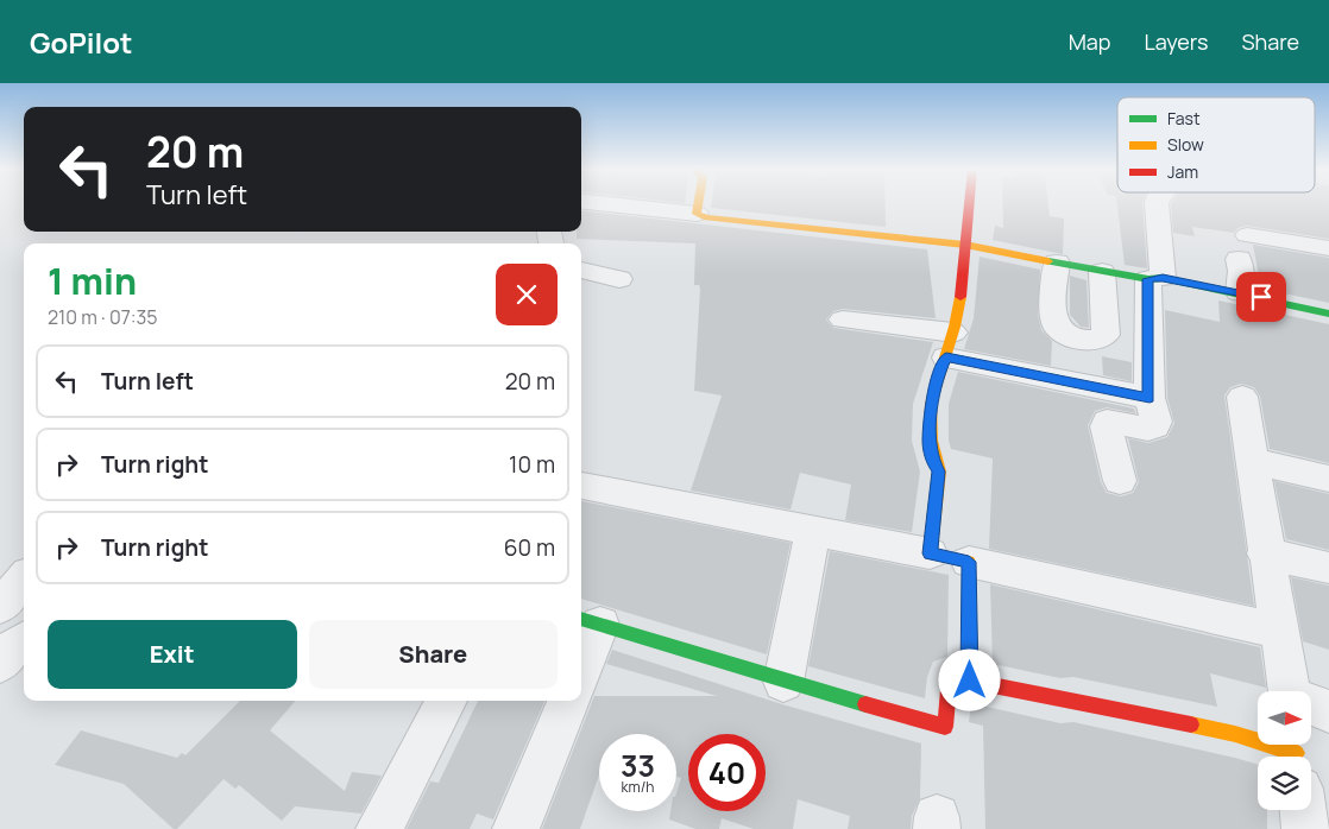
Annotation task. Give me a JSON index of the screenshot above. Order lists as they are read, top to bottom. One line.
{"legend":["Fast","Slow","Jam"],"north":"right","page":{"header":"GoPilot","nav":["Map","Layers","Share"],"turn":["20 m","Turn left"],"heading":["1 min","210 m · 07:35"],"list":[{"name":"Turn left","value":"20 m"},{"name":"Turn right","value":"10 m"},{"name":"Turn right","value":"60 m"}],"buttons":["Exit","Share"],"speed":"33 km/h","limit":"40"}}
